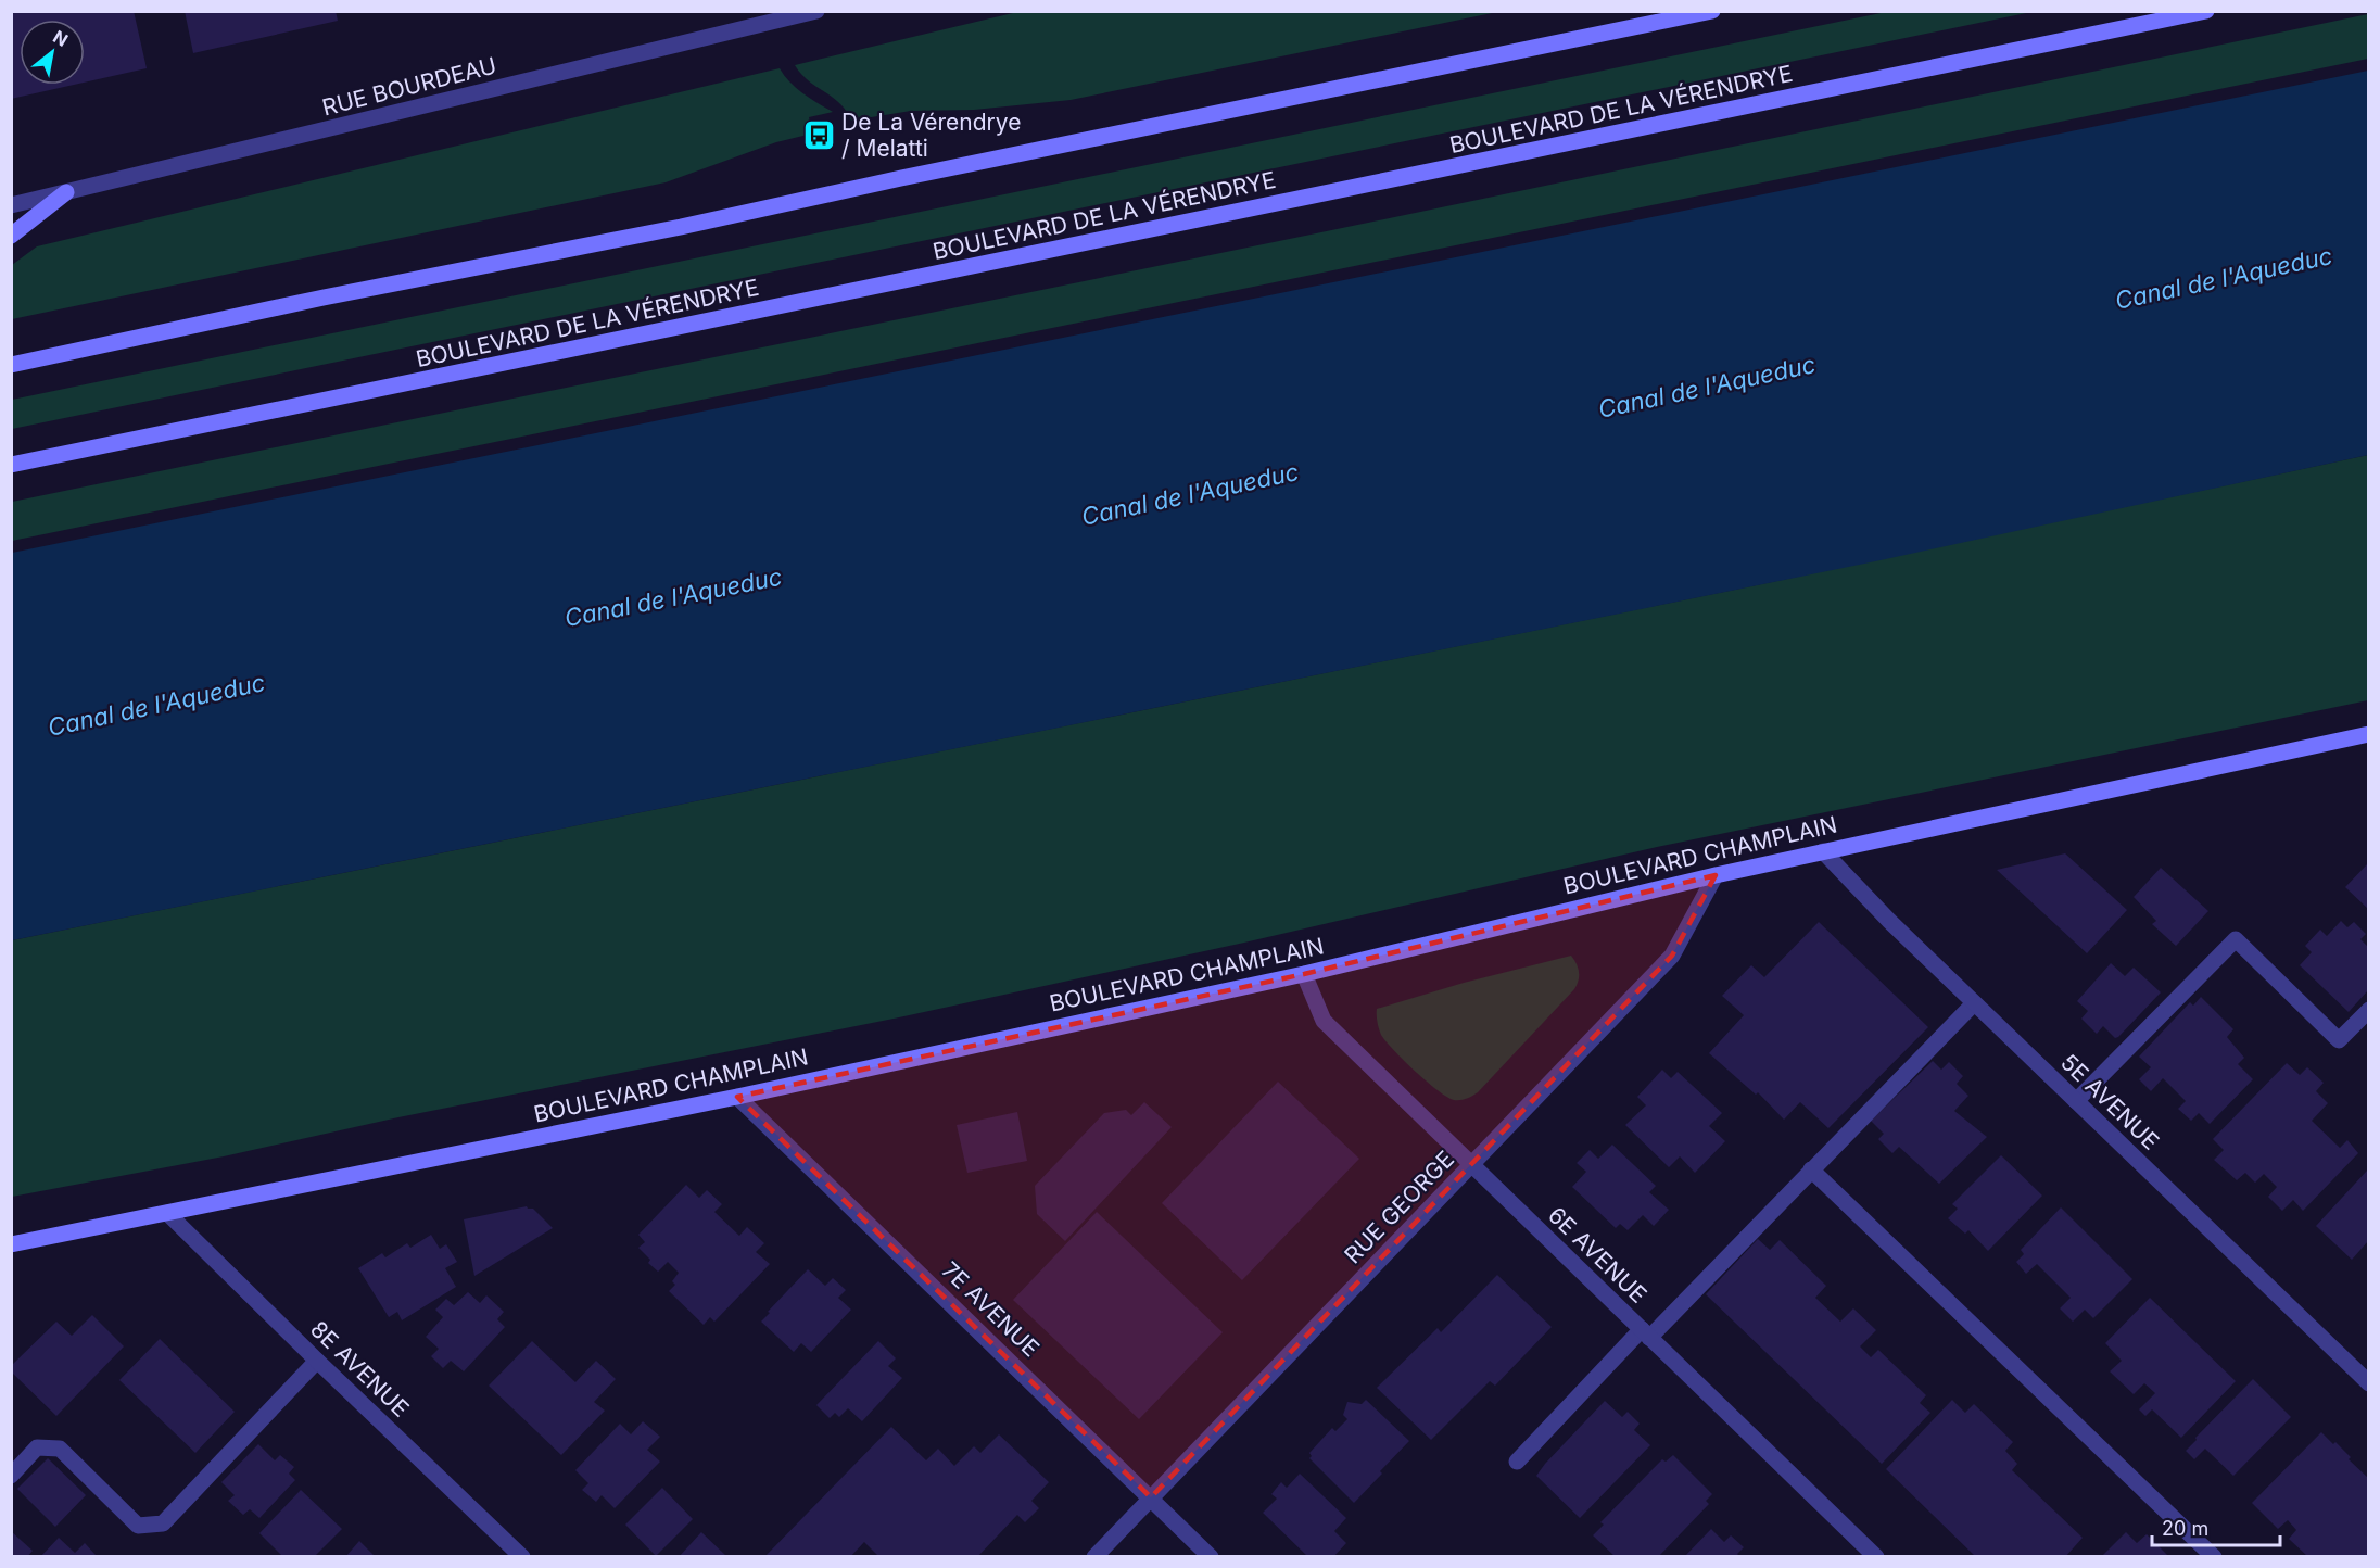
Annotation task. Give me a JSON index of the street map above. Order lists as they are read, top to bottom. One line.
{"streets":{"main road":["BOULEVARD DE LA VÉRENDRYE","BOULEVARD CHAMPLAIN"],"street":["RUE BOURDEAU","5E AVENUE","RUE GEORGE","6E AVENUE","7E AVENUE","8E AVENUE"]},"crossings":[["BOULEVARD CHAMPLAIN","5E AVENUE"],["BOULEVARD CHAMPLAIN","RUE GEORGE"],["BOULEVARD CHAMPLAIN","6E AVENUE"],["BOULEVARD CHAMPLAIN","7E AVENUE"],["BOULEVARD CHAMPLAIN","8E AVENUE"],["RUE GEORGE","6E AVENUE"],["RUE GEORGE","7E AVENUE"]],"water":["Canal de l'Aqueduc"],"places":{"bus stop":["De La Vérendrye / Melatti"]},"scale_bar":"20 m","north":"top right"}
